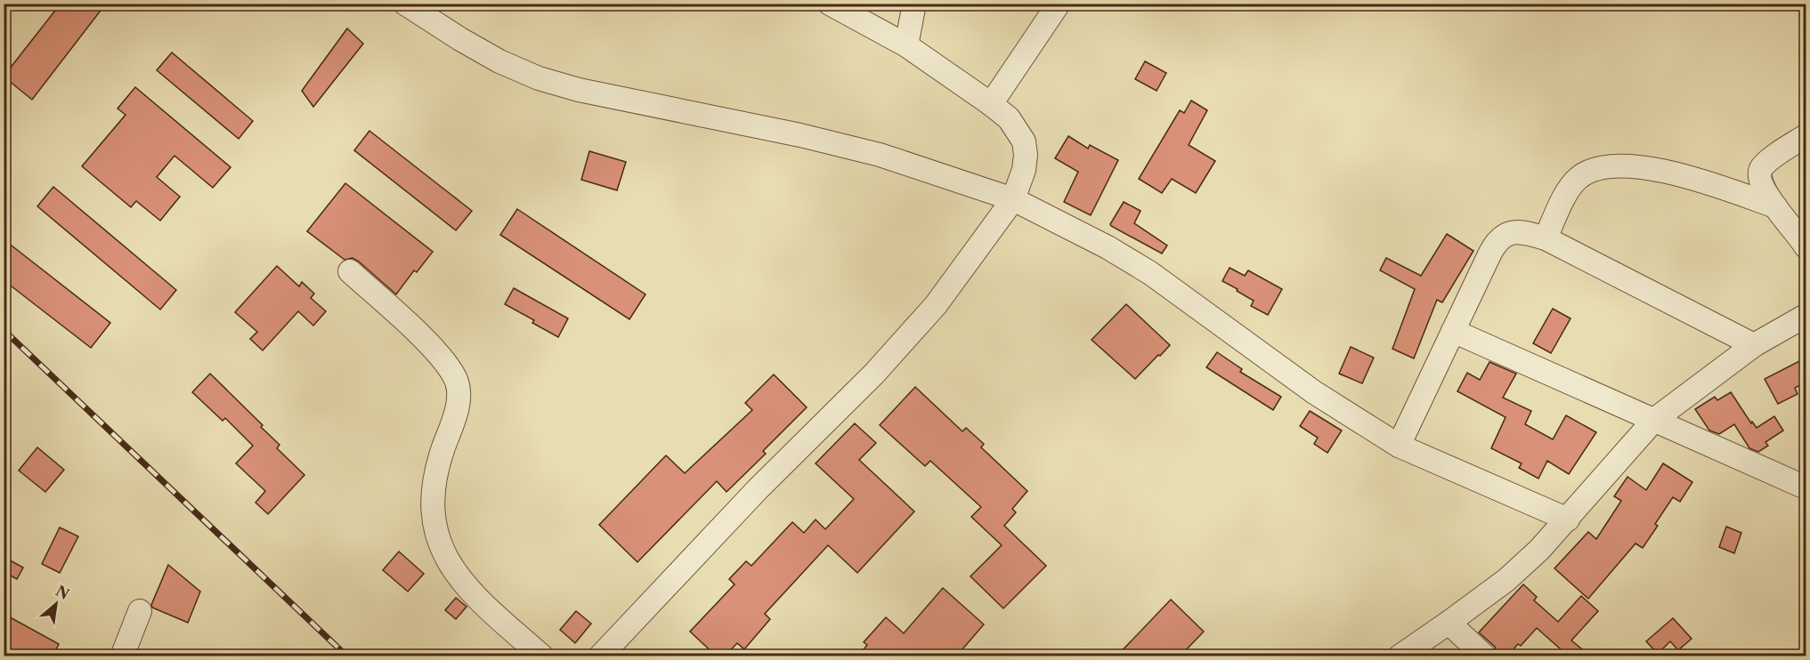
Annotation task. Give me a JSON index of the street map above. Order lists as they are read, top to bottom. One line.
{"north":"top right"}
